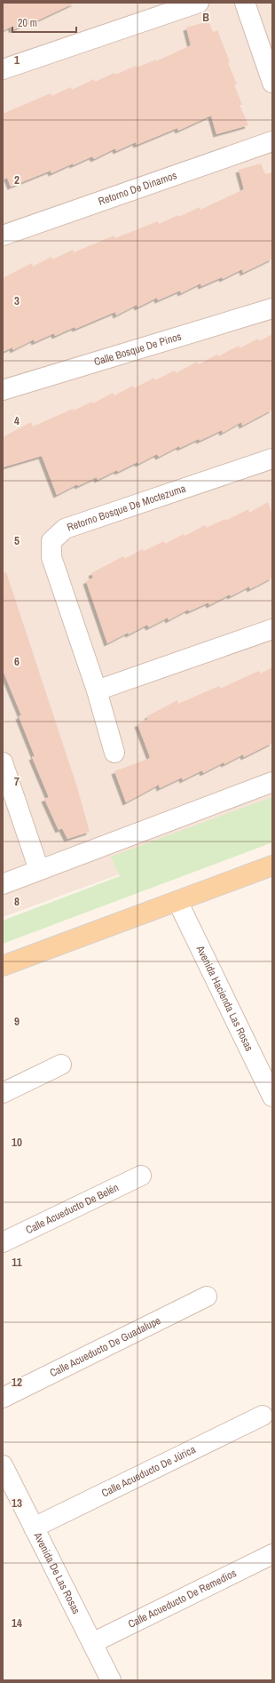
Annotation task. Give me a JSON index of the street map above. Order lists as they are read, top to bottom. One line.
{"streets":{"street":["Retorno De Dinamos","Calle Bosque De Pinos","Retorno Bosque De Moctezuma","Avenida Hacienda Las Rosas","Calle Acueducto De Belén","Calle Acueducto De Guadalupe","Calle Acueducto De Júrica","Avenida De Las Rosas","Calle Acueducto De Remedios"]},"crossings":[["Calle Acueducto De Júrica","Avenida De Las Rosas"],["Avenida De Las Rosas","Calle Acueducto De Remedios"]],"scale_bar":"20 m","grid":{"columns":["B"],"rows":["1","2","3","4","5","6","7","8","9","10","11","12","13","14"]}}
